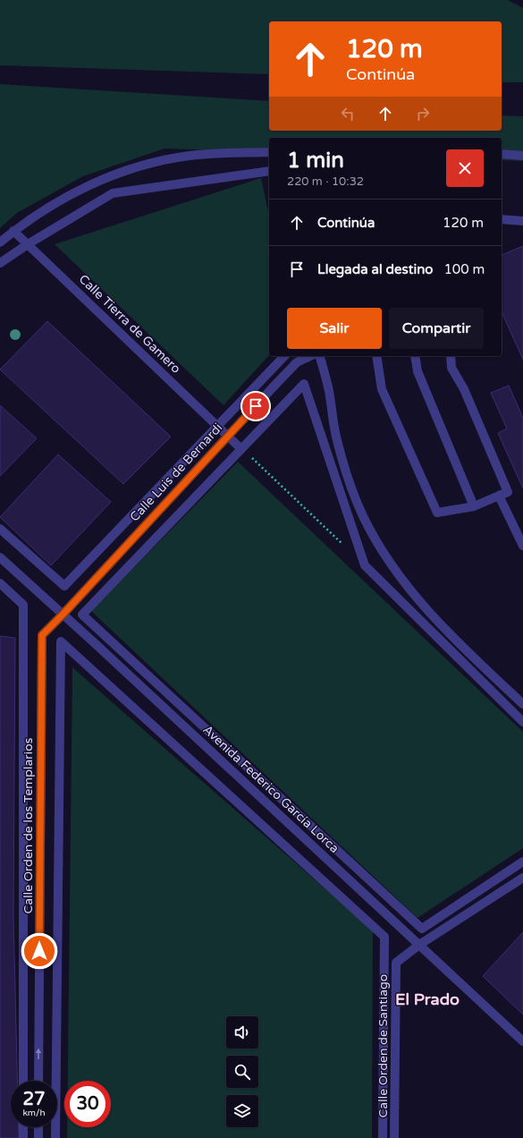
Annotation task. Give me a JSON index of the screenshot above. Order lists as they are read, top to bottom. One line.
{"streets":{"street":["Calle Tierra de Gamero","Calle Luis de Bernardi","Avenida Federico García Lorca","Calle Orden de los Templarios","Calle Orden de Santiago"]},"crossings":[["Calle Tierra de Gamero","Calle Luis de Bernardi"],["Calle Luis de Bernardi","Avenida Federico García Lorca"],["Calle Luis de Bernardi","Calle Orden de los Templarios"],["Avenida Federico García Lorca","Calle Orden de los Templarios"],["Avenida Federico García Lorca","Calle Orden de Santiago"]],"districts":["El Prado"],"page":{"turn":["120 m","Continúa"],"heading":["1 min","220 m · 10:32"],"list":[{"name":"Continúa","value":"120 m"},{"name":"Llegada al destino","value":"100 m"}],"buttons":["Salir","Compartir"],"speed":"27 km/h","limit":"30"}}
